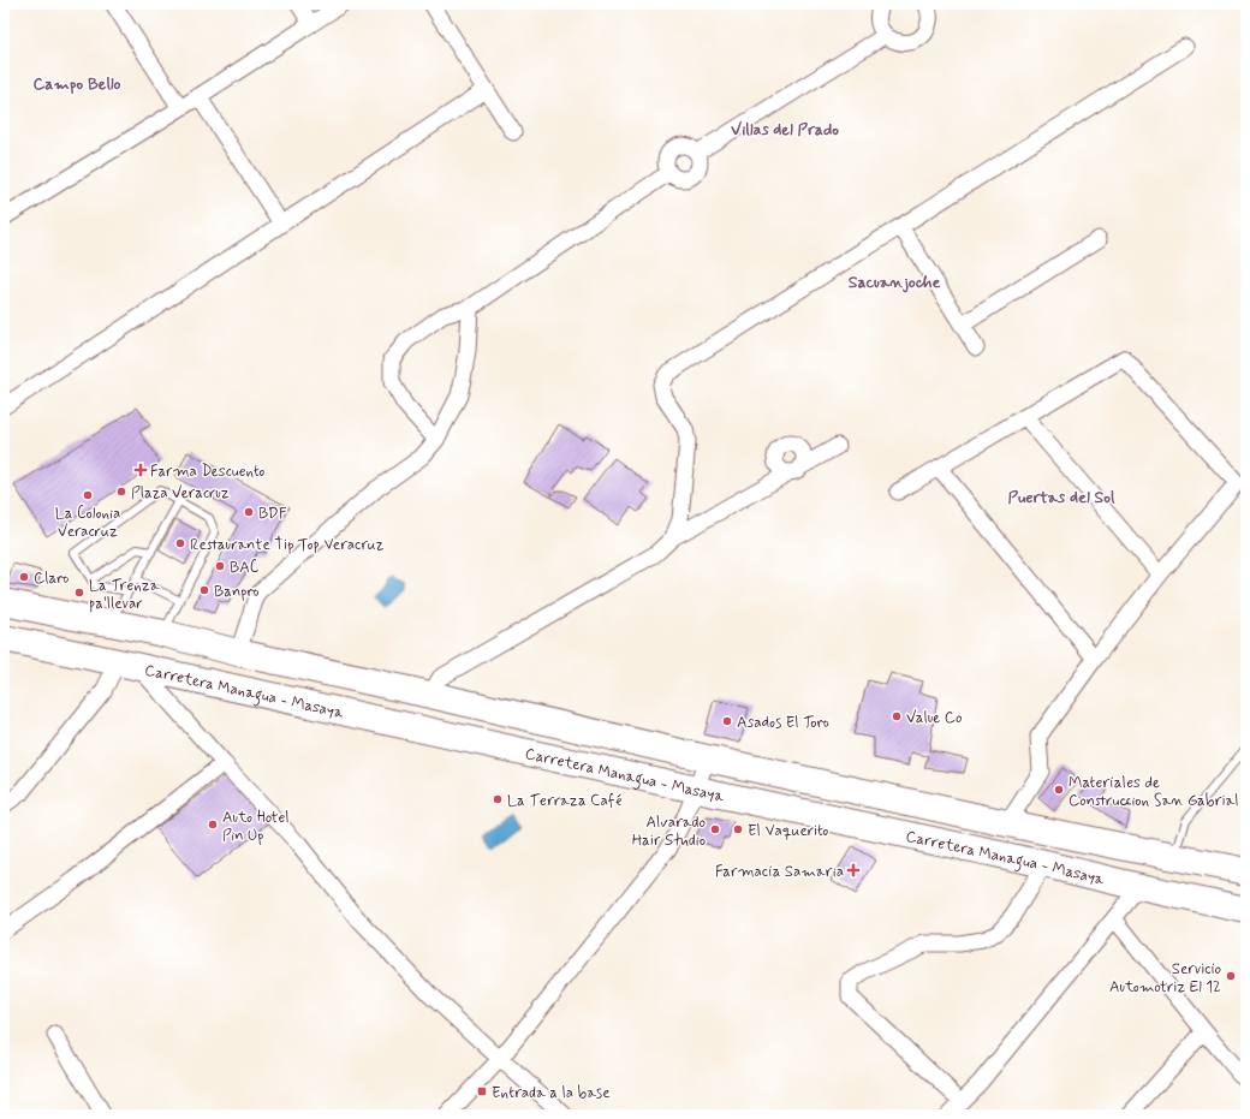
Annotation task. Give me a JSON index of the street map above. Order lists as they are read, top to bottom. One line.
{"streets":{"highway":["Carretera Managua - Masaya"]},"districts":["Campo Bello","Villas del Prado","Sacuanjoche","Puertas del Sol"],"places":{"health":["Farma Descuento","Farmacia Samaria"],"other":["Plaza Veracruz","La Colonia Veracruz","BDF","Restaurante Tip Top Veracruz","BAC","Claro","Banpro","La Trenza pa'llevar","Value Co","Asados El Toro","Materiales de Construccion San Gabrial","La Terraza Café","Auto Hotel Pin Up","Alvarado Hair Studio","El Vaquerito","Servicio Automotriz El 12"],"transit":["Entrada a la base"]}}
